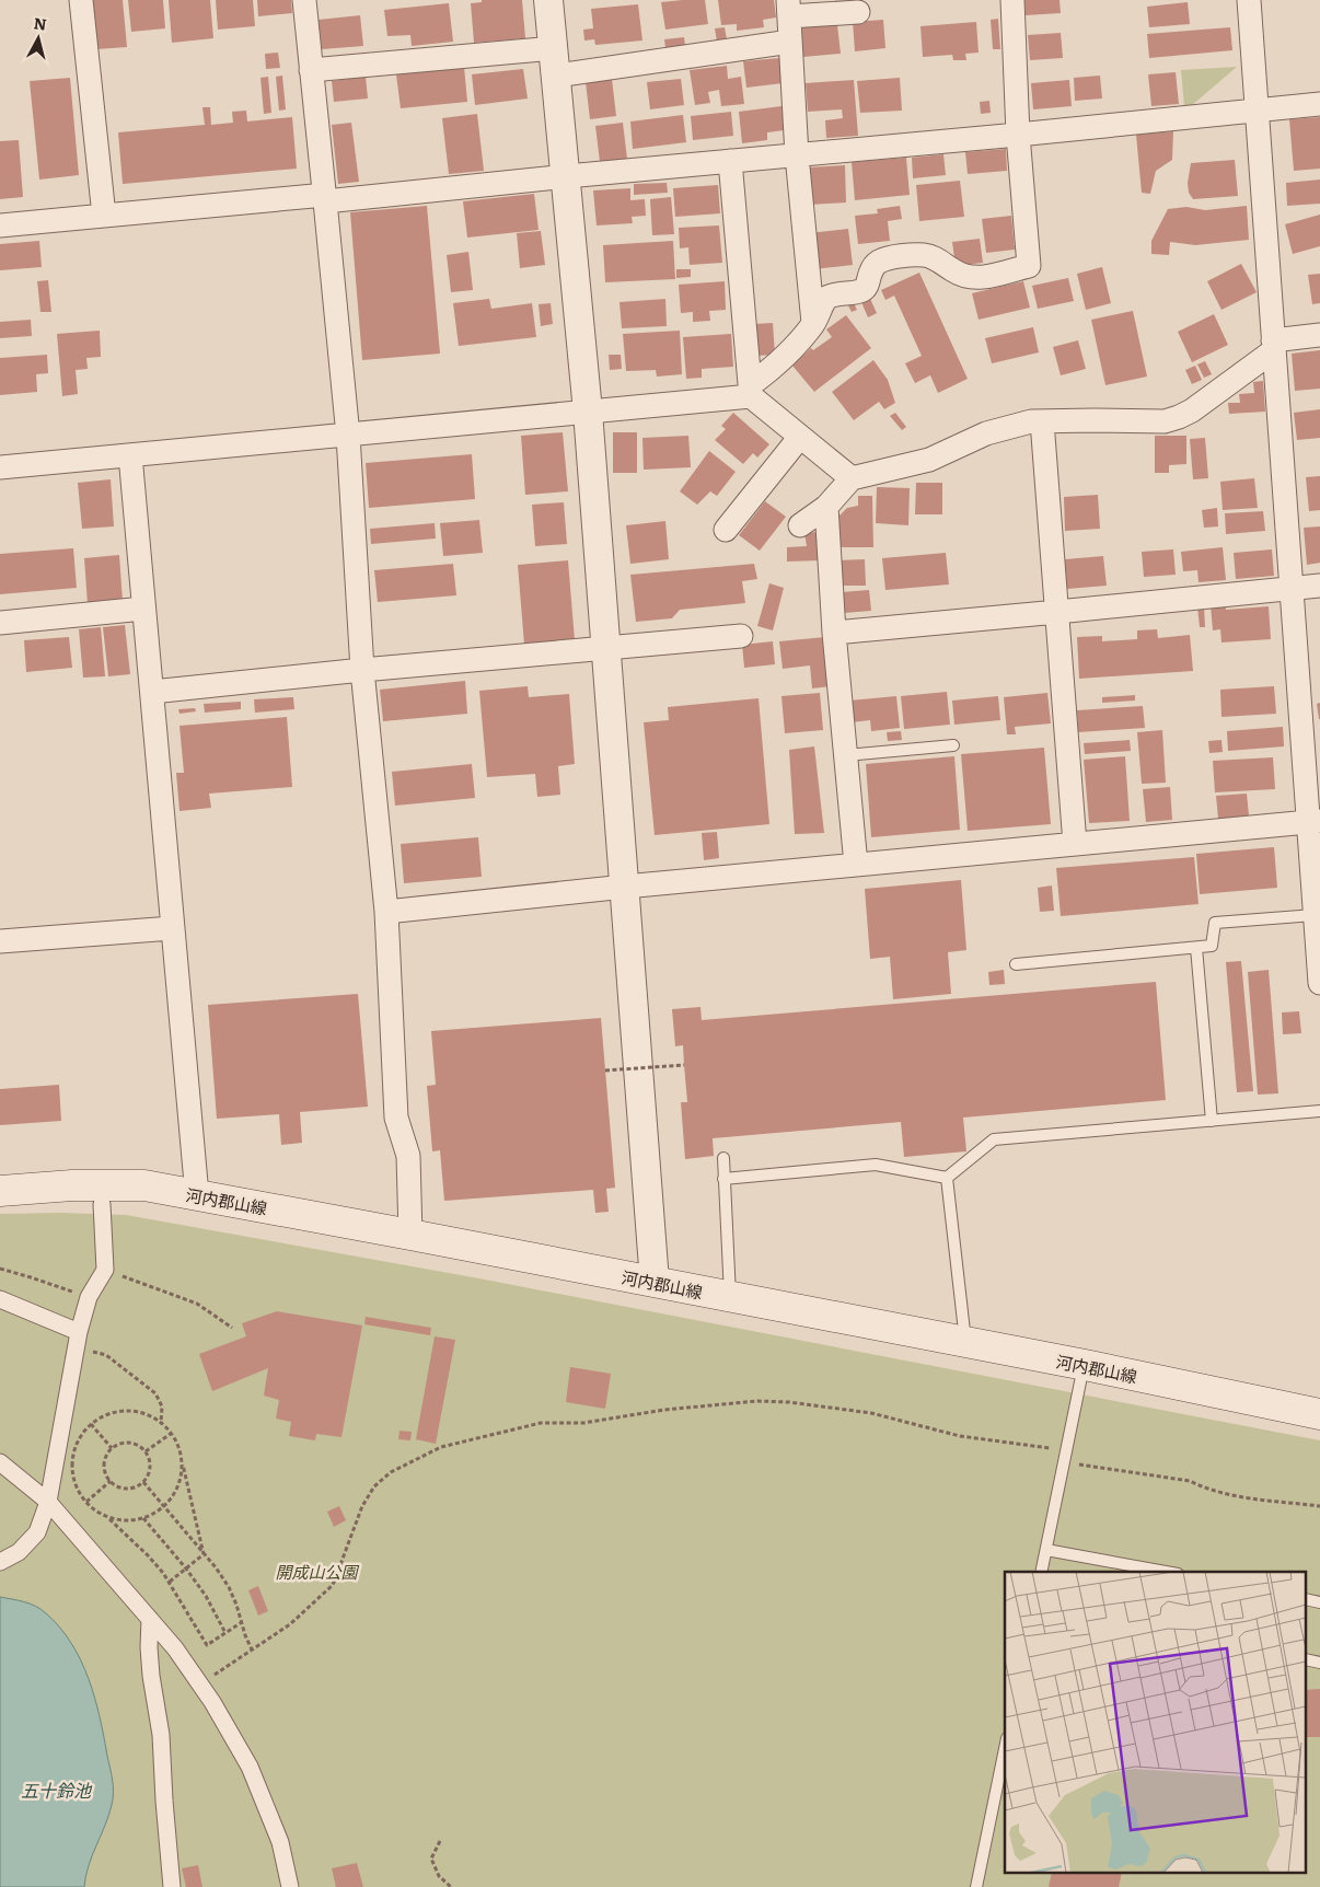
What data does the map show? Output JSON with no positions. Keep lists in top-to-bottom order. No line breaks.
{"streets":{"main road":["河内郡山線"]},"water":["五十鈴池"],"parks":["開成山公園"],"north":"top"}
